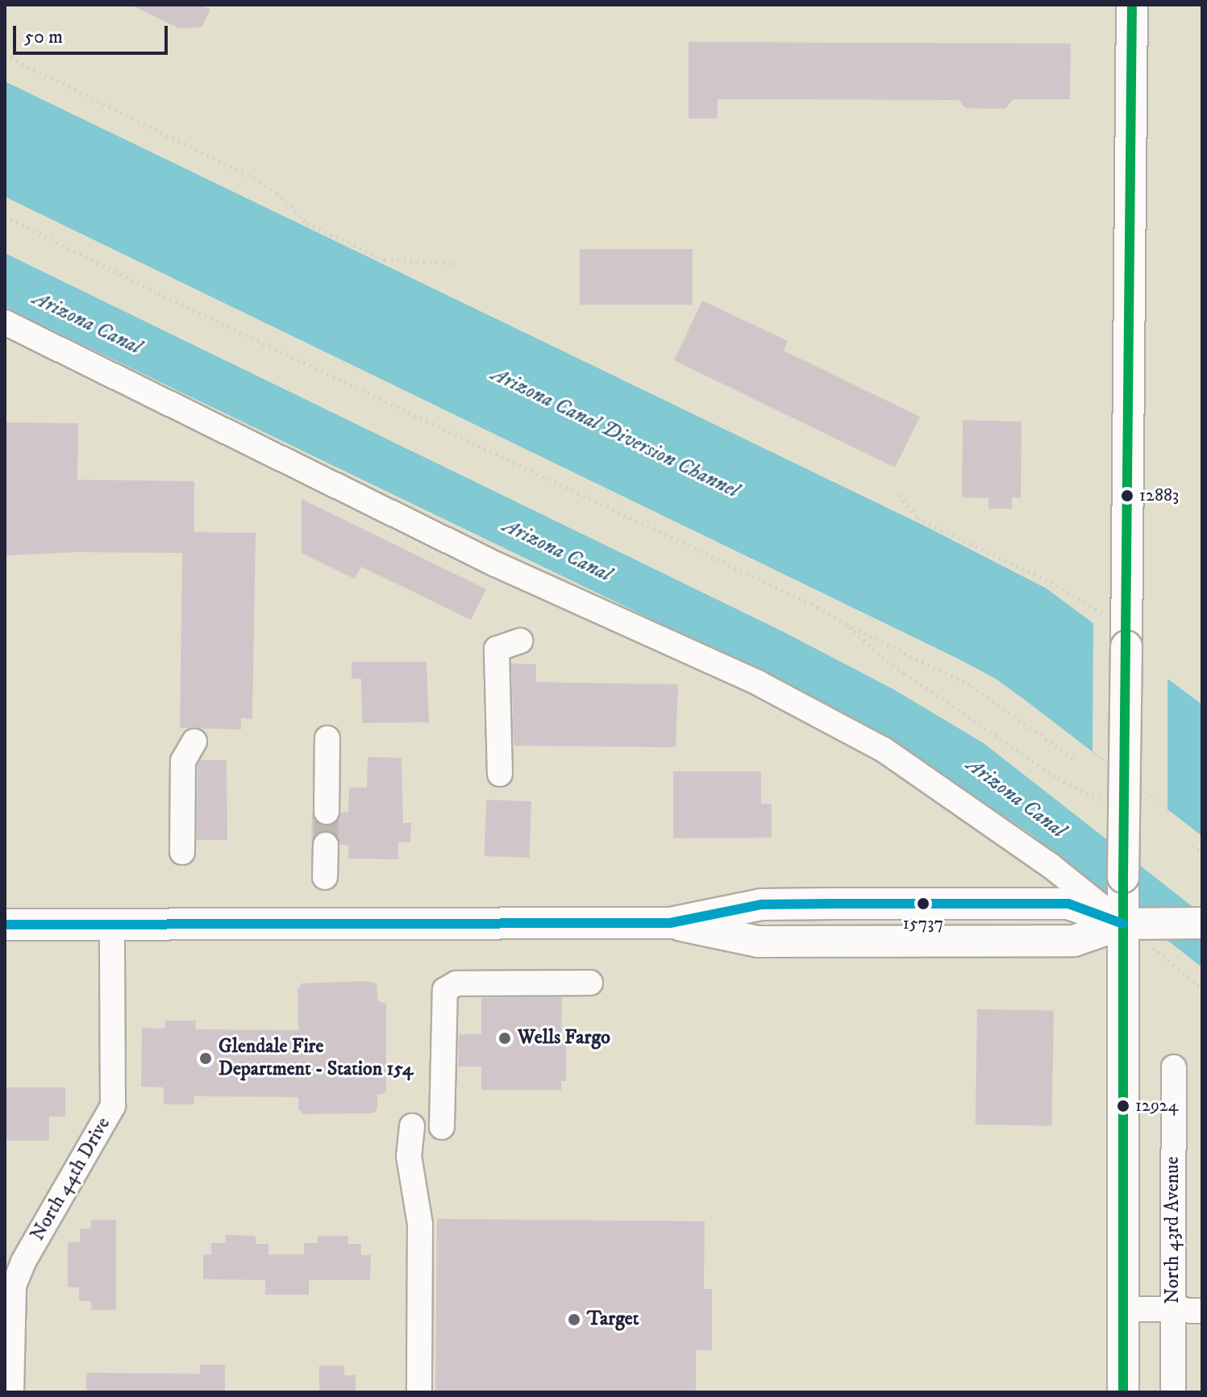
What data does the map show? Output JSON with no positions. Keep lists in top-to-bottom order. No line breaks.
{"streets":{"street":["North 44th Drive","North 43rd Avenue"]},"water":["Arizona Canal","Arizona Canal Diversion Channel"],"places":["12883","15737","Wells Fargo","Glendale Fire Department - Station 154","12924","Target"],"scale_bar":"50 m"}
